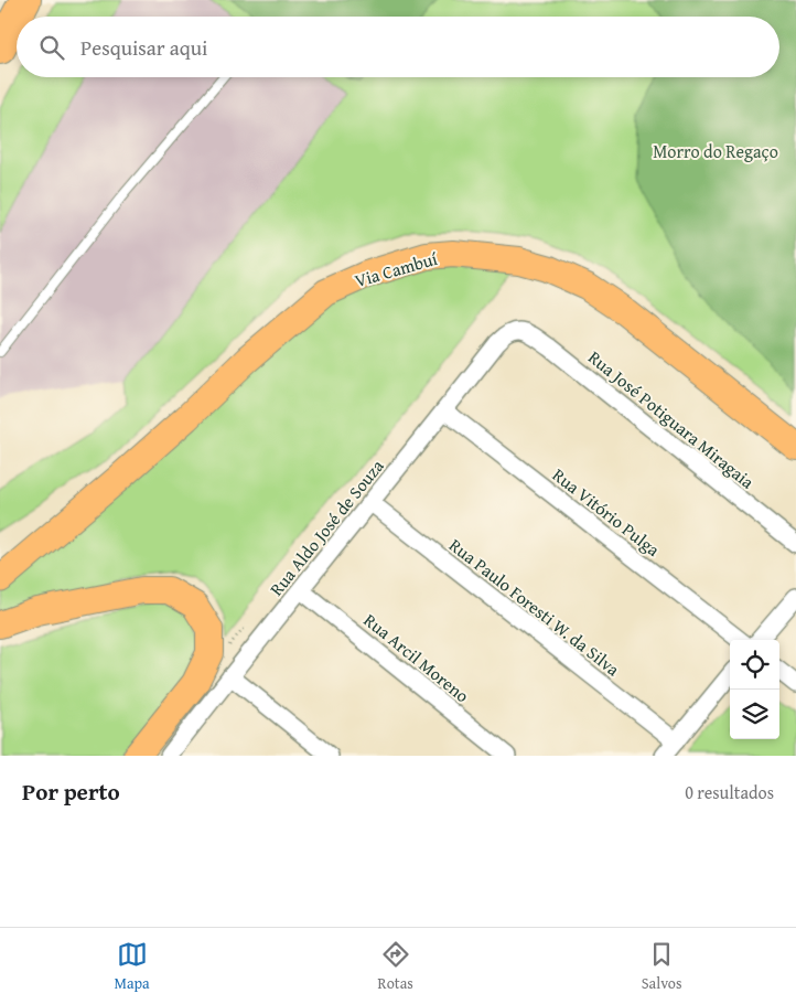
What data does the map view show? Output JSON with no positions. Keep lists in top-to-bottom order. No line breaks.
{"streets":{"main road":["Via Cambuí"],"street":["Rua José Potiguara Miragaia","Rua Vitório Pulga","Rua Aldo José de Souza","Rua Paulo Foresti W. da Silva","Rua Arcil Moreno"]},"crossings":[["Rua José Potiguara Miragaia","Rua Aldo José de Souza"],["Rua Vitório Pulga","Rua Aldo José de Souza"],["Rua Aldo José de Souza","Rua Paulo Foresti W. da Silva"],["Rua Aldo José de Souza","Rua Arcil Moreno"]],"parks":["Morro do Regaço"],"page":{"search":"Pesquisar aqui","heading":["Por perto","0 resultados"],"nav":["Mapa","Rotas","Salvos"]}}
